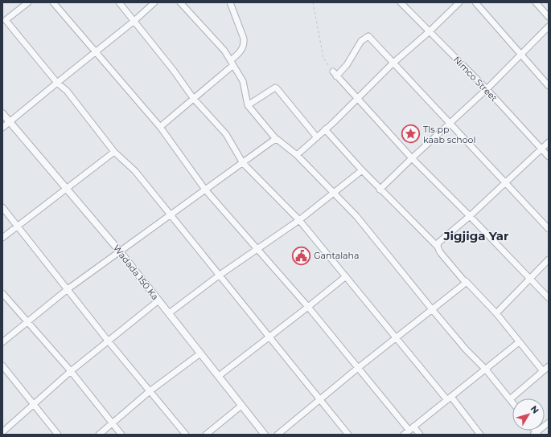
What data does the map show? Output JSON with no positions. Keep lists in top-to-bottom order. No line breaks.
{"streets":{"street":["Nimco Street","Wadada 150 Ka"]},"districts":["Jigjiga Yar"],"places":{"place":["Tls pp kaab school"],"public building":["Gantalaha"]},"north":"top right"}
